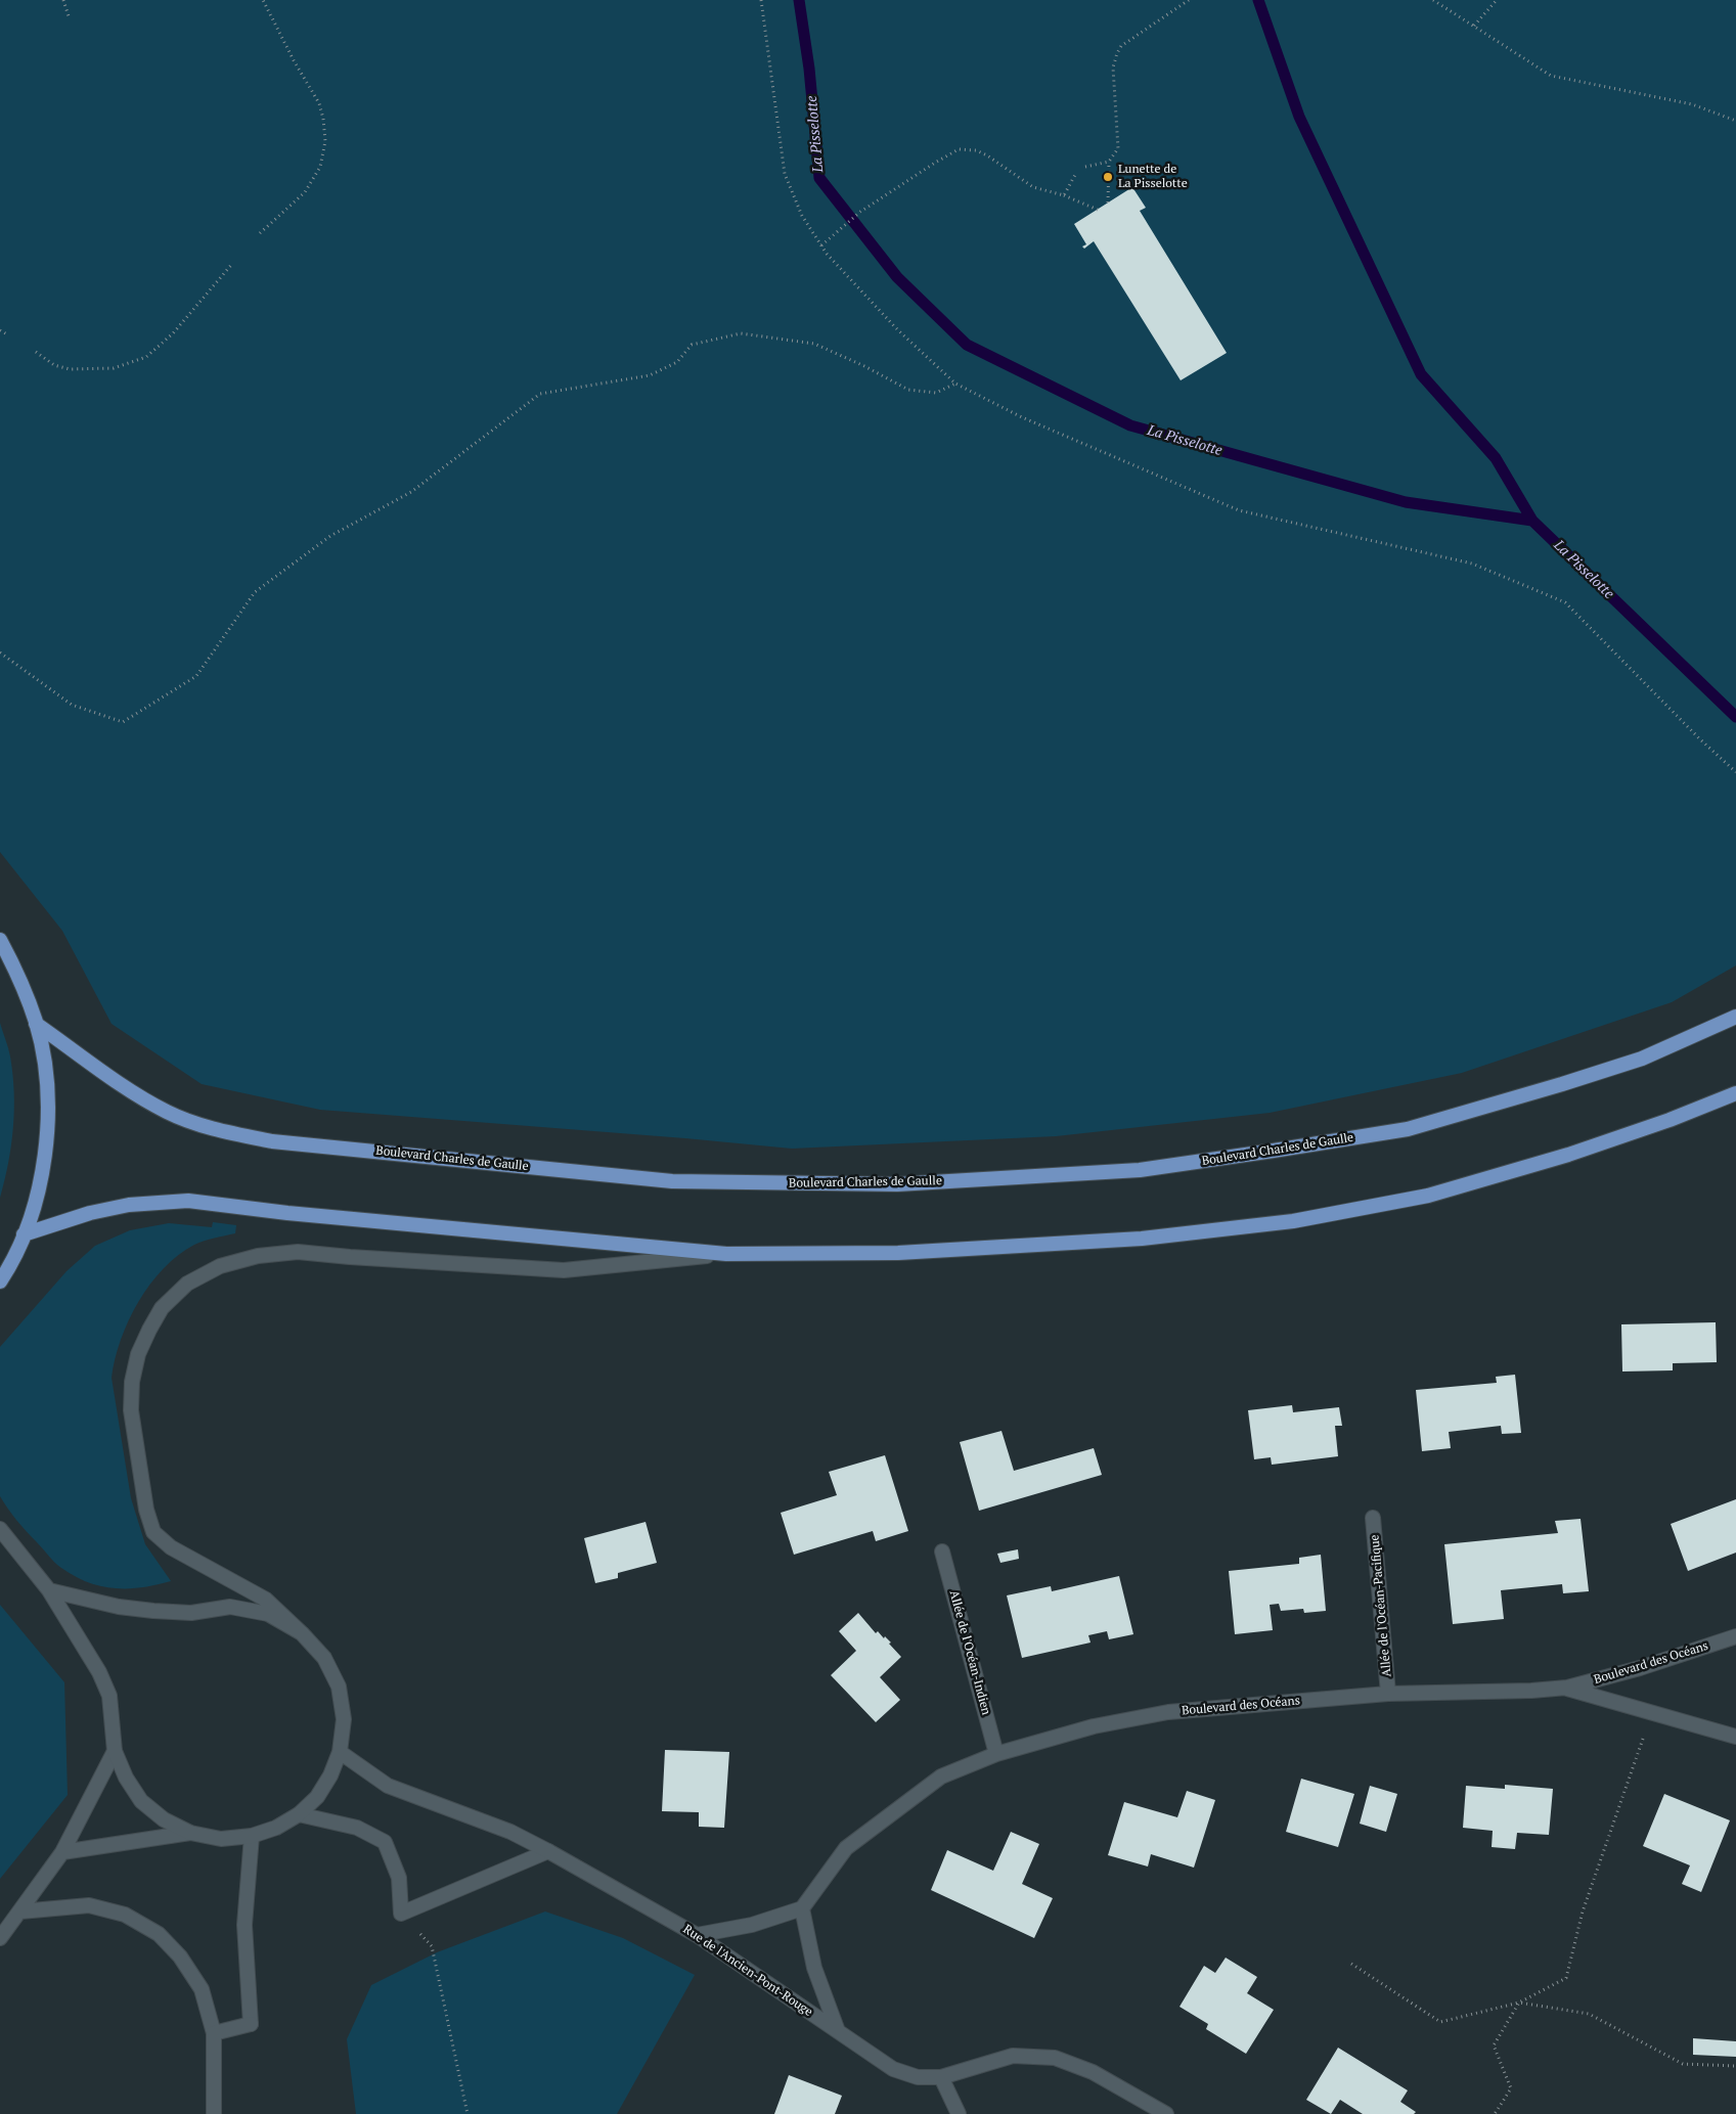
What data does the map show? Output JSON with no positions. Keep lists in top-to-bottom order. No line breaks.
{"streets":{"main road":["Boulevard Charles de Gaulle"],"street":["Allée de l'Océan-Pacifique","Allée de l'Océan-Indien","Boulevard des Océans","Rue de l'Ancien-Pont-Rouge"]},"crossings":[["Allée de l'Océan-Pacifique","Boulevard des Océans"],["Allée de l'Océan-Indien","Boulevard des Océans"]],"water":["La Pisselotte"],"places":["Lunette de La Pisselotte"]}
